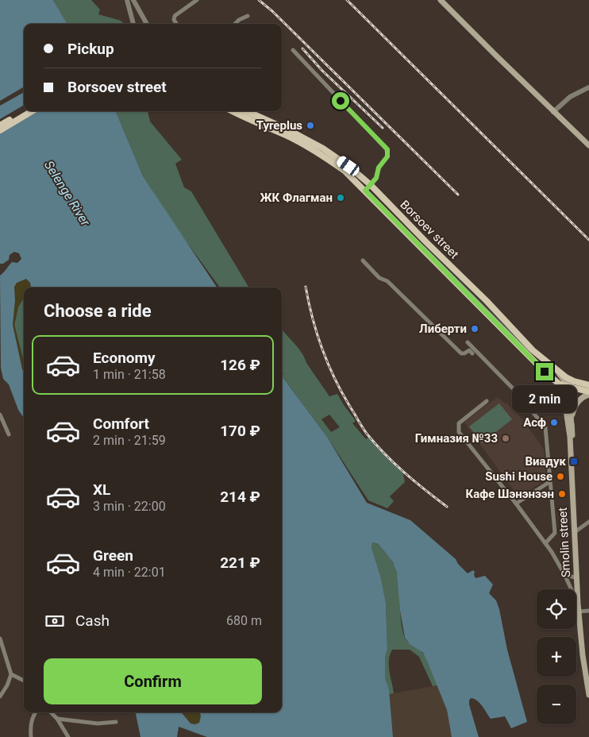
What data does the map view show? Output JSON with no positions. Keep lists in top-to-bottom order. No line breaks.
{"streets":{"main road":["Borsoev street","Smolin street"]},"crossings":[["Borsoev street","Smolin street"]],"water":["Selenge River"],"places":{"other":["Tyreplus","ЖК Флагман","Либерти","Асф","Гимназия №33","Sushi House","Кафе Шэнэнээн"],"transit":["Виадук"]},"page":{"banner":["Pickup","Borsoev street"],"heading":"Choose a ride","list":[{"name":"Economy","note":"1 min · 21:58","value":"126 ₽"},{"name":"Comfort","note":"2 min · 21:59","value":"170 ₽"},{"name":"XL","note":"3 min · 22:00","value":"214 ₽"},{"name":"Green","note":"4 min · 22:01","value":"221 ₽"}],"bubble":"2 min","map_buttons":["+","−"],"pay":["Cash","680 m"],"buttons":"Confirm"}}
